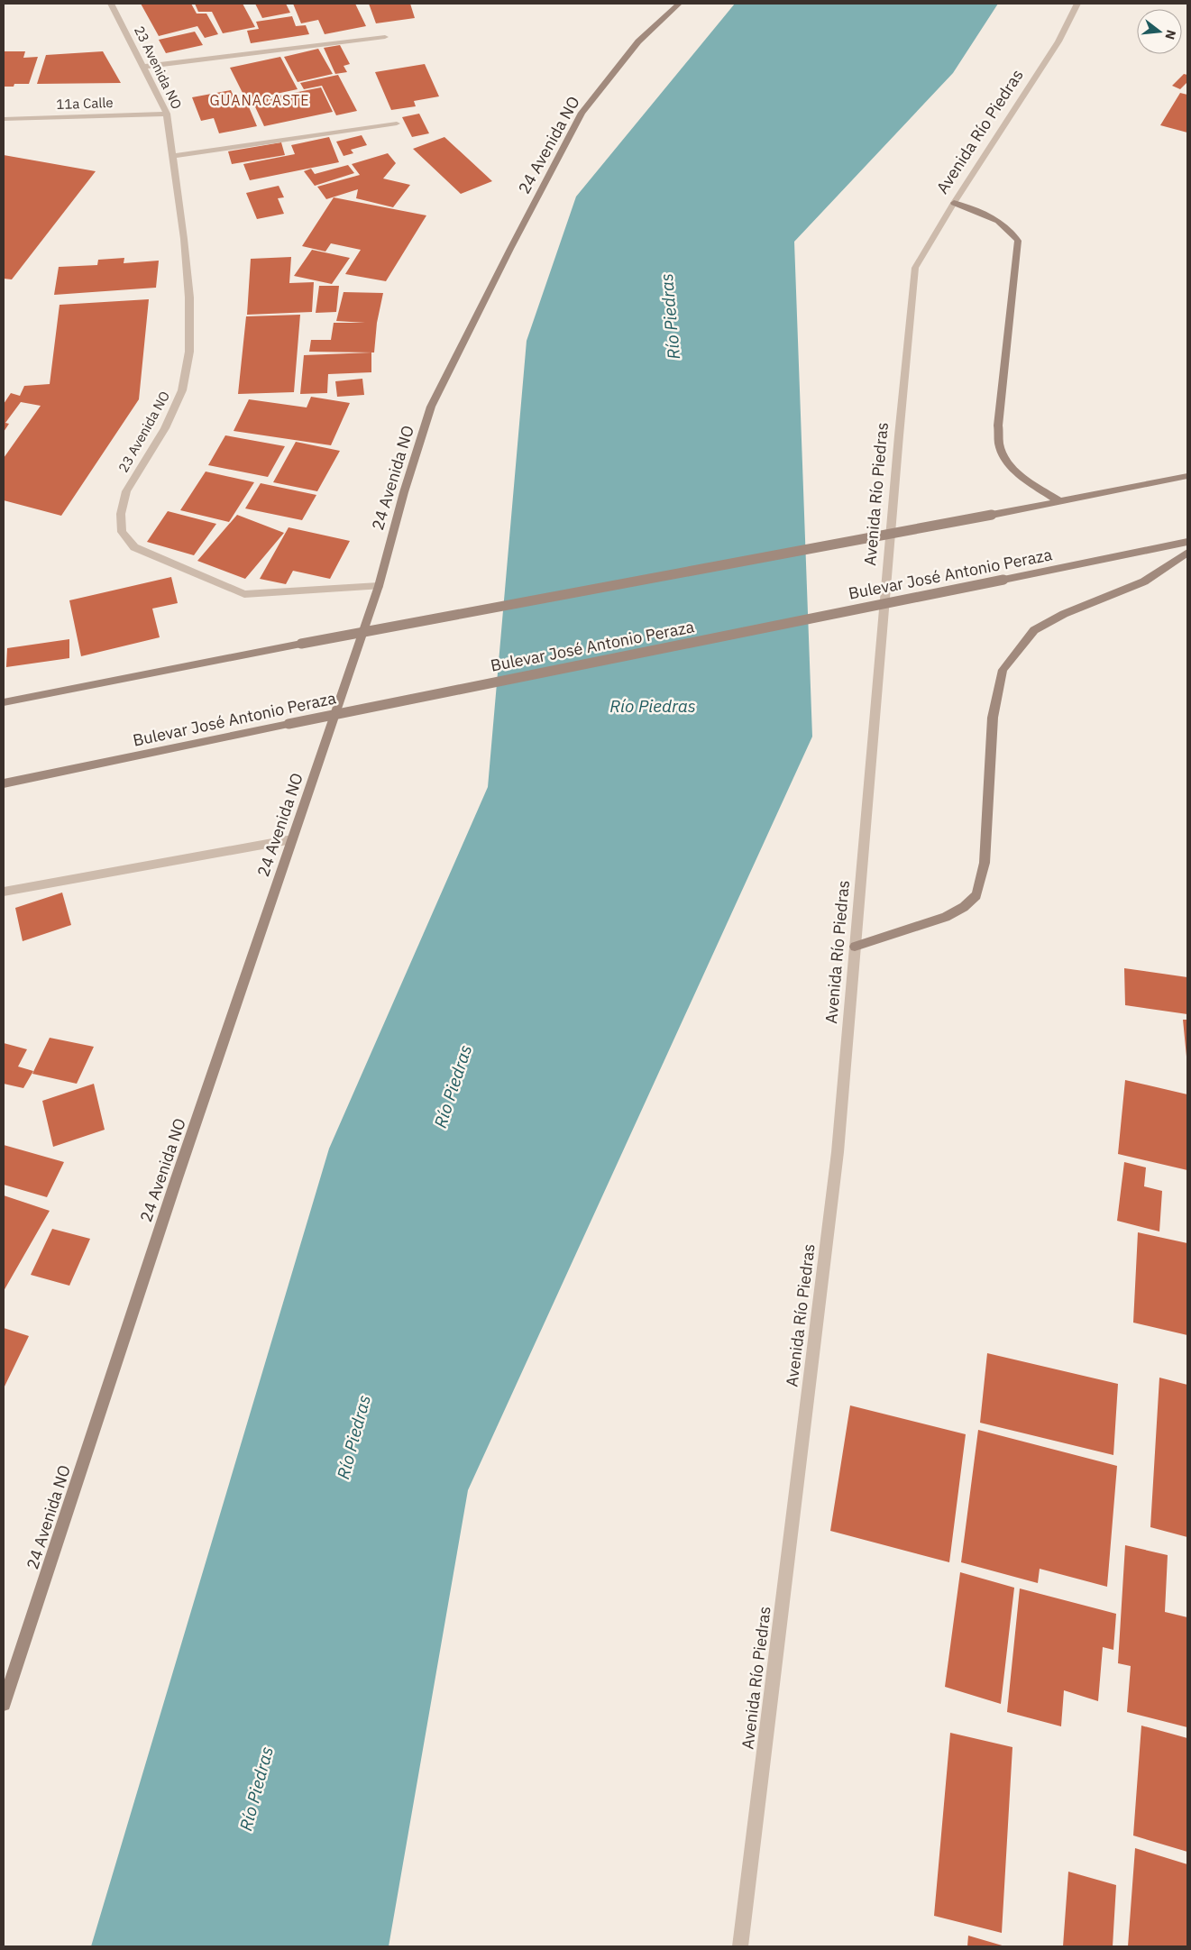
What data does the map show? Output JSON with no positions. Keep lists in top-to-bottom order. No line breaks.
{"streets":{"main road":["24 Avenida NO","Bulevar José Antonio Peraza"],"street":["23 Avenida NO","11a Calle","Avenida Río Piedras"]},"crossings":[["23 Avenida NO","11a Calle"],["23 Avenida NO","24 Avenida NO"]],"districts":["GUANACASTE"],"water":["Río Piedras"],"north":"right"}
